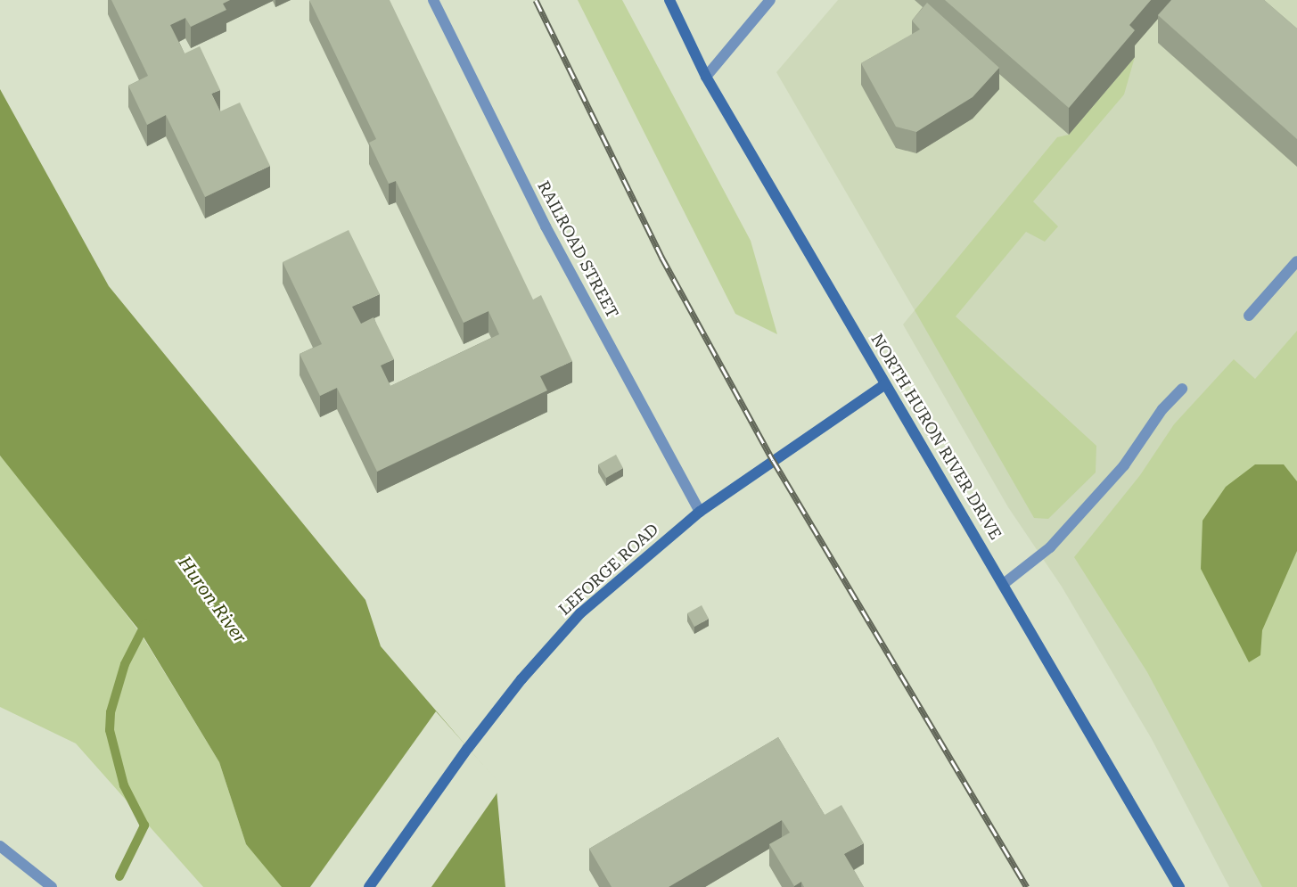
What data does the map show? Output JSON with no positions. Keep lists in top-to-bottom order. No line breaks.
{"streets":{"main road":["NORTH HURON RIVER DRIVE","LEFORGE ROAD"],"street":["RAILROAD STREET"]},"crossings":[["RAILROAD STREET","LEFORGE ROAD"],["NORTH HURON RIVER DRIVE","LEFORGE ROAD"]],"water":["Huron River"]}
